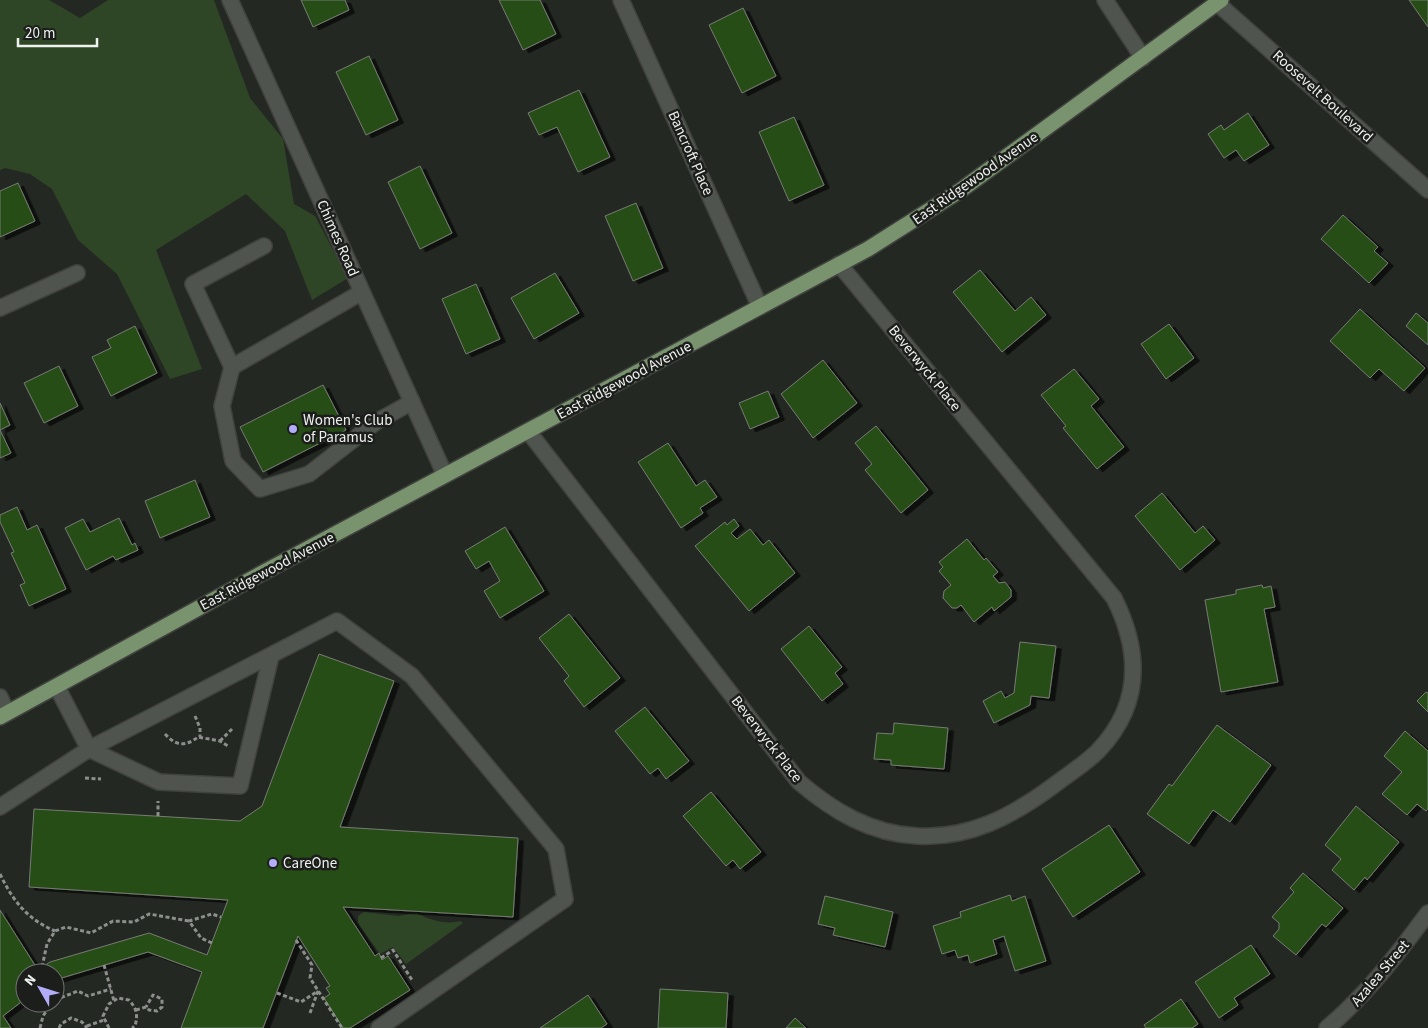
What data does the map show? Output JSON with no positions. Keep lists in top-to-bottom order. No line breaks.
{"streets":{"main road":["East Ridgewood Avenue"],"street":["Roosevelt Boulevard","Bancroft Place","Chimes Road","Beverwyck Place","Azalea Street"]},"crossings":[["Roosevelt Boulevard","East Ridgewood Avenue"],["Bancroft Place","East Ridgewood Avenue"],["East Ridgewood Avenue","Chimes Road"],["East Ridgewood Avenue","Beverwyck Place"]],"places":["Women's Club of Paramus","CareOne"],"scale_bar":"20 m","north":"top left"}
